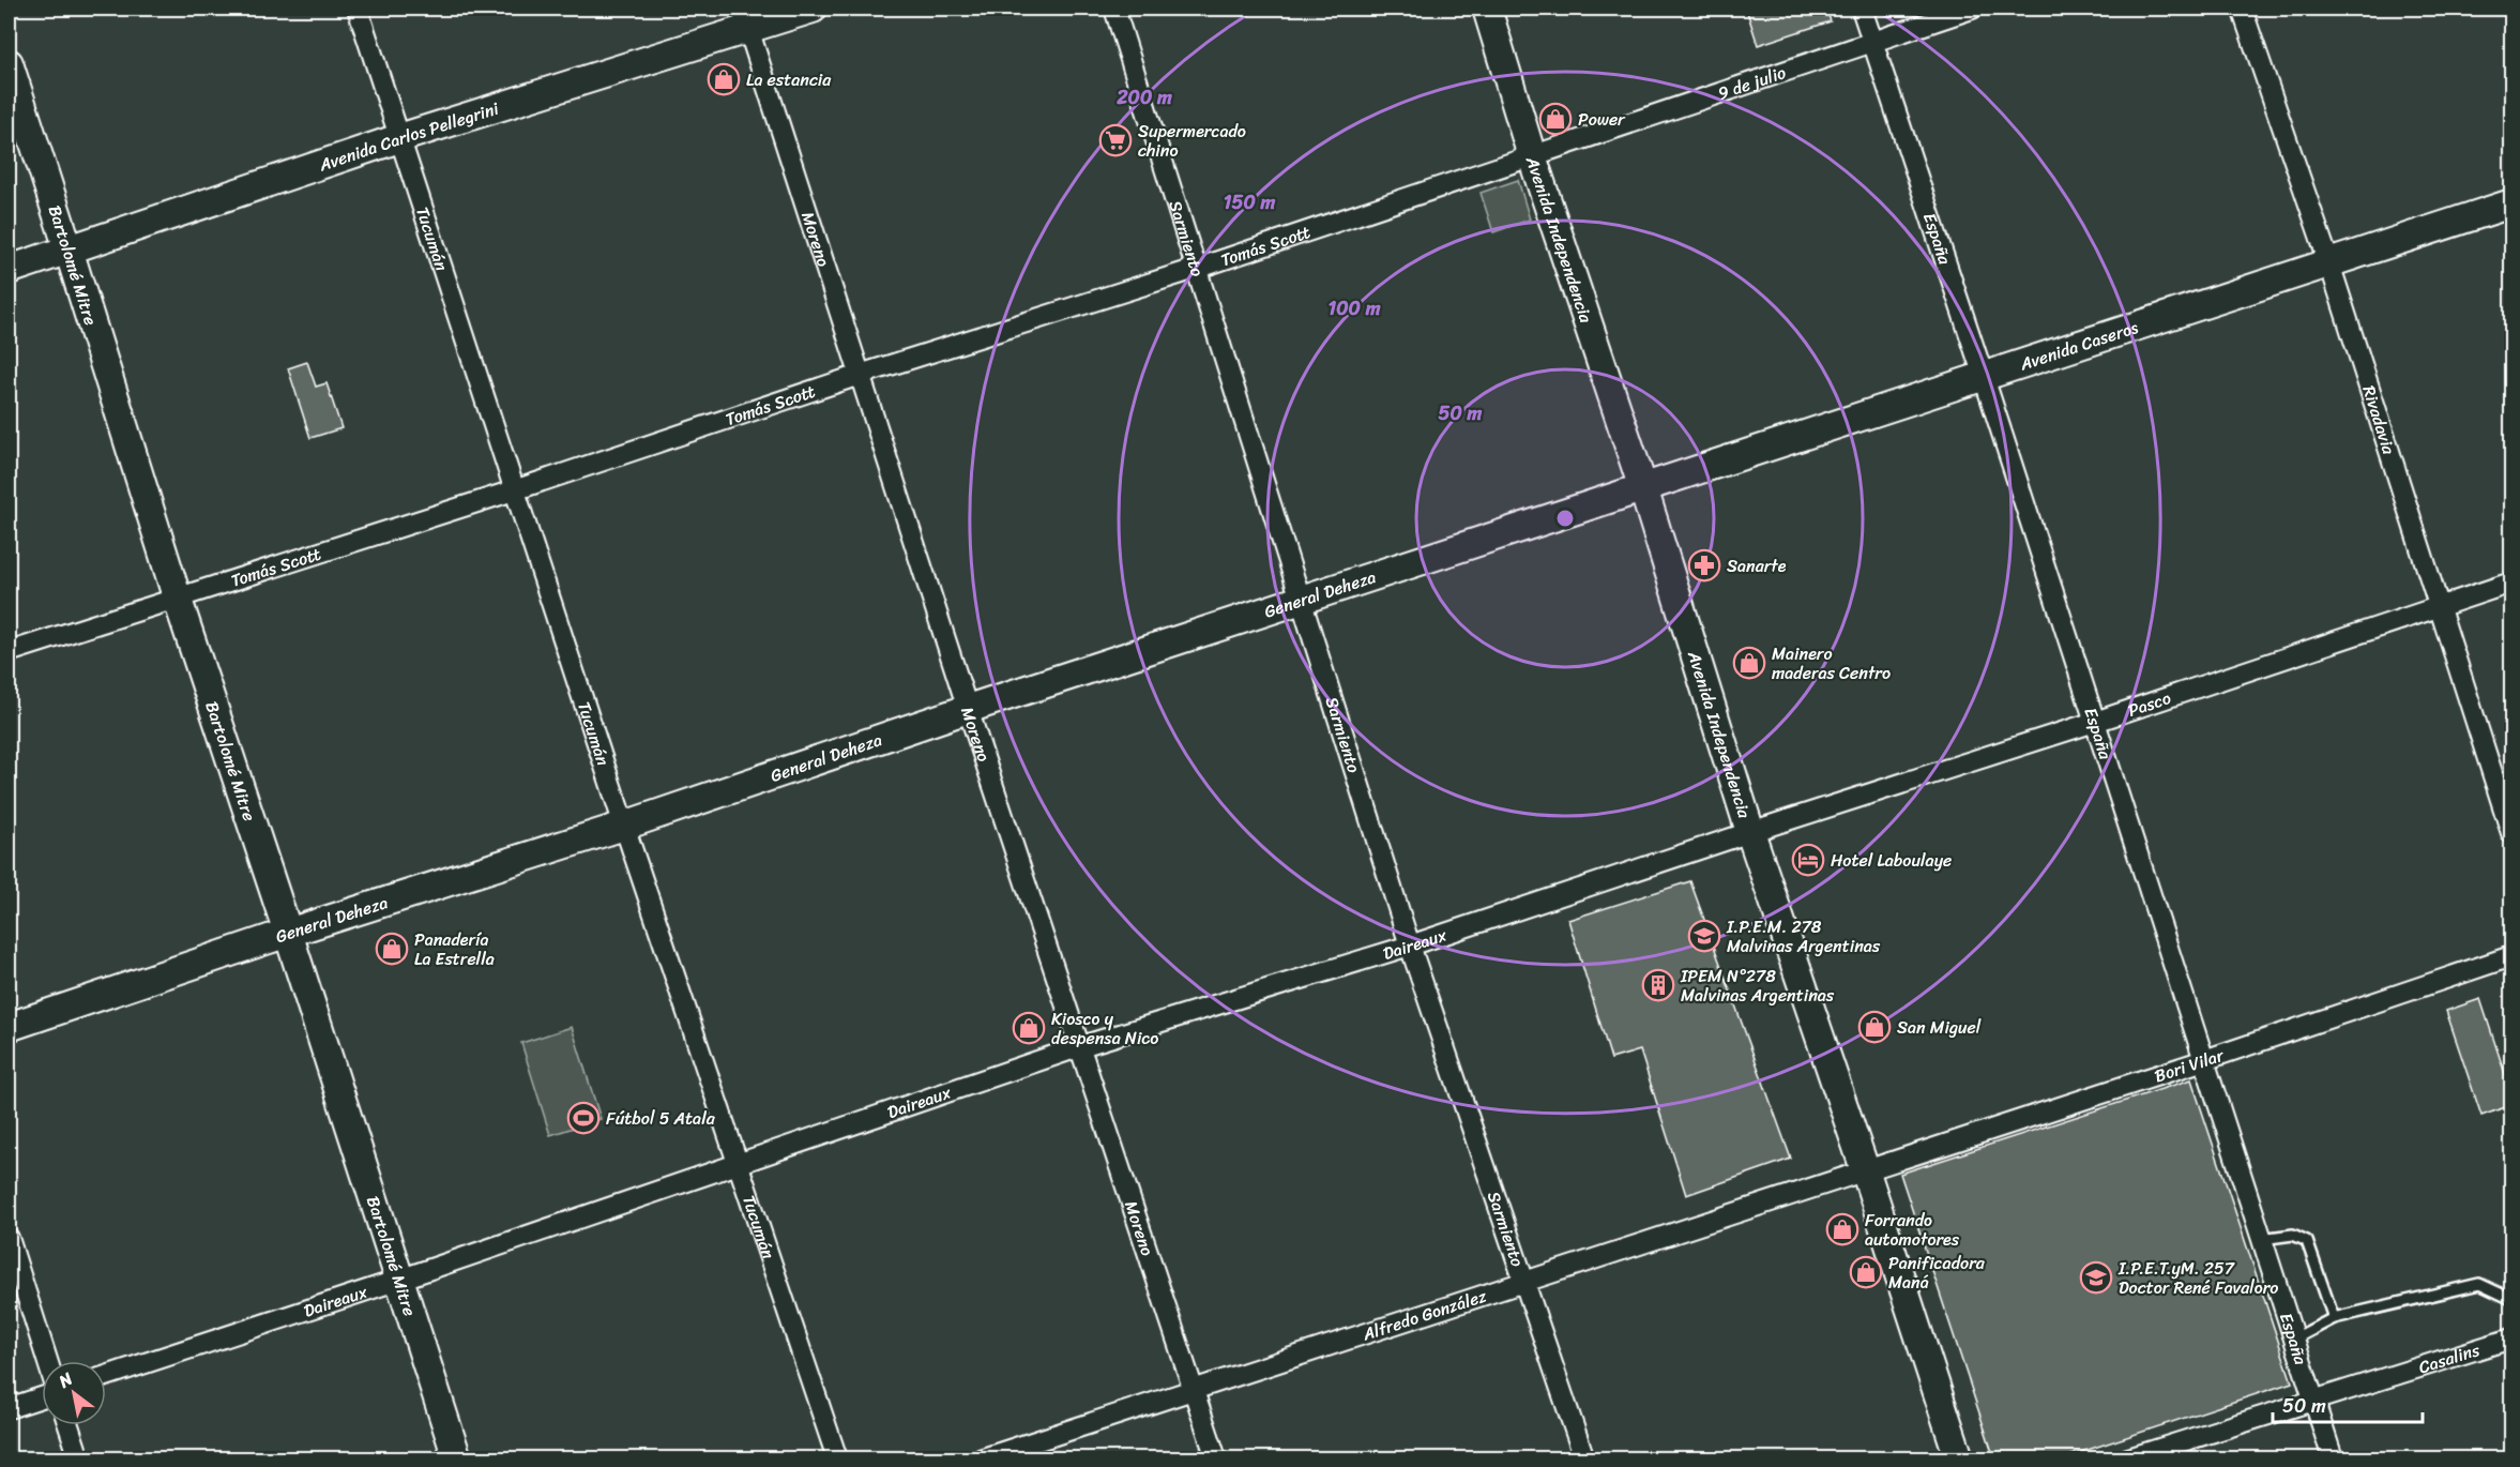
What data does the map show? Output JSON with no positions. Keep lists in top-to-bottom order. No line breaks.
{"streets":{"main road":["Avenida Carlos Pellegrini","Avenida Independencia","Bartolomé Mitre","Avenida Caseros","General Deheza"],"street":["9 de julio","España","Moreno","Tucumán","Sarmiento","Tomás Scott","Rivadavia","Pasco","Daireaux","Bori Vilar","Alfredo González","Casalins"]},"crossings":[["9 de julio","España"],["9 de julio","Avenida Independencia"],["9 de julio","Tomás Scott"],["Avenida Carlos Pellegrini","Moreno"],["Avenida Carlos Pellegrini","Tucumán"],["Avenida Carlos Pellegrini","Bartolomé Mitre"],["España","Avenida Caseros"],["España","Pasco"],["España","Bori Vilar"],["España","Casalins"],["Moreno","Tomás Scott"],["Moreno","General Deheza"],["Moreno","Daireaux"],["Moreno","Alfredo González"],["Tucumán","Tomás Scott"],["Tucumán","General Deheza"],["Tucumán","Daireaux"],["Sarmiento","Tomás Scott"],["Sarmiento","General Deheza"],["Sarmiento","Daireaux"],["Sarmiento","Alfredo González"],["Avenida Independencia","Tomás Scott"],["Avenida Independencia","Avenida Caseros"],["Avenida Independencia","General Deheza"],["Avenida Independencia","Pasco"],["Avenida Independencia","Daireaux"],["Avenida Independencia","Bori Vilar"],["Avenida Independencia","Alfredo González"],["Tomás Scott","Bartolomé Mitre"],["Bartolomé Mitre","General Deheza"],["Bartolomé Mitre","Daireaux"],["Avenida Caseros","Rivadavia"],["Avenida Caseros","General Deheza"],["Rivadavia","Pasco"],["Pasco","Daireaux"],["Bori Vilar","Alfredo González"]],"places":{"shop":["La estancia","Power","Mainero maderas Centro","Panadería La Estrella","San Miguel","Kiosco y despensa Nico","Forrando automotores","Panificadora Maná"],"supermarket":["Supermercado chino"],"pharmacy":["Sanarte"],"hotel":["Hotel Laboulaye"],"school or university":["I.P.E.M. 278 Malvinas Argentinas","I.P.E.T.yM. 257 Doctor René Favaloro"],"building":["IPEM N°278 Malvinas Argentinas"],"sports":["Fútbol 5 Atala"]},"scale_bar":"50 m","north":"top left","rings":["200 m","150 m","100 m","50 m"]}
